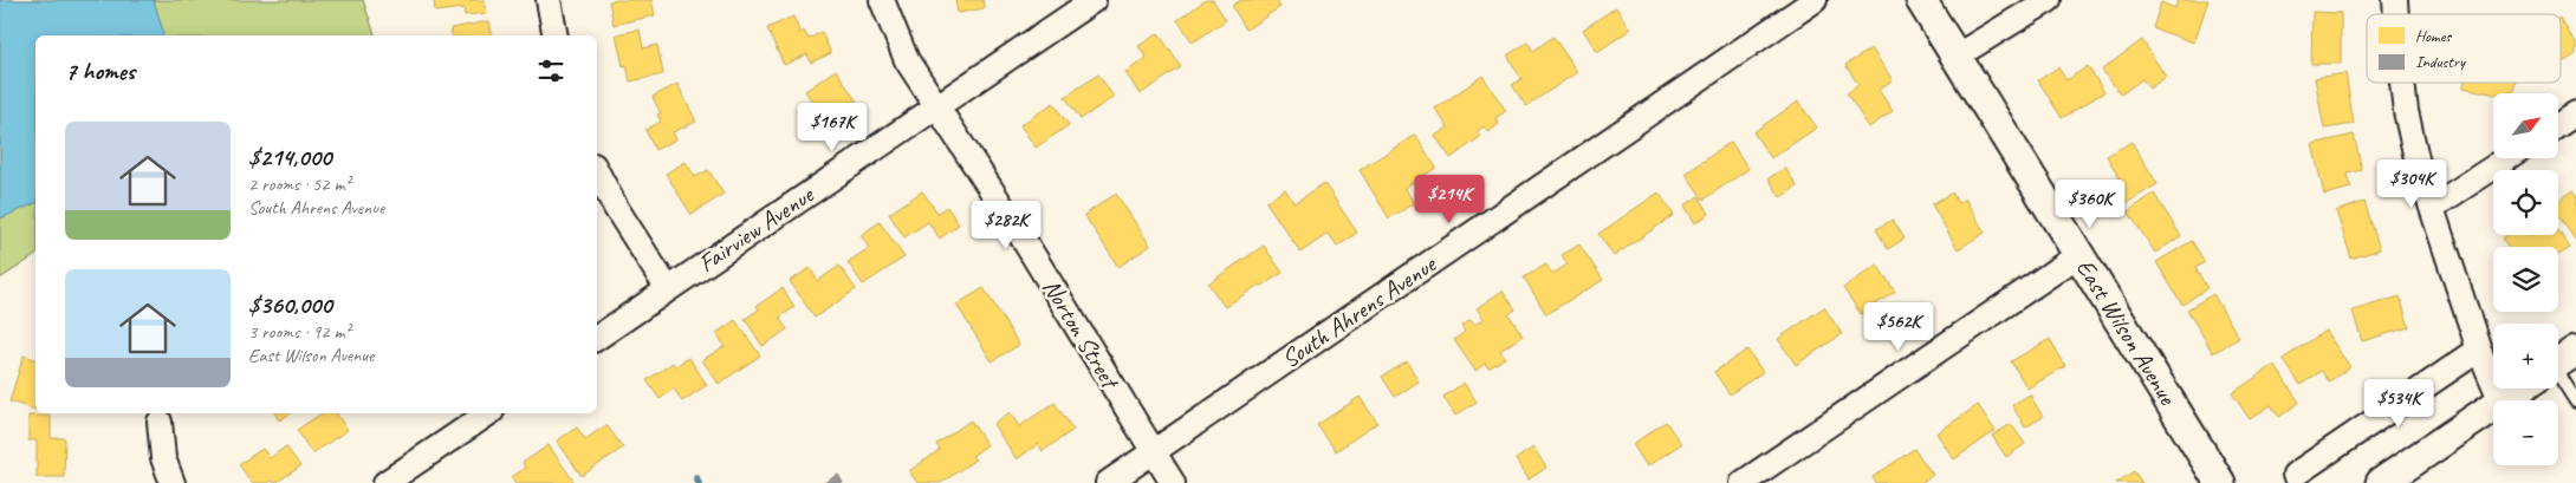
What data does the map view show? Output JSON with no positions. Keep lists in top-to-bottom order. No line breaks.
{"streets":{"street":["Fairview Avenue","South Ahrens Avenue","East Wilson Avenue","Norton Street"]},"crossings":[["Fairview Avenue","Norton Street"],["South Ahrens Avenue","Norton Street"]],"legend":["Homes","Industry"],"north":"top right","page":{"heading":"7 homes","map_buttons":["+","−"],"price":["$167K","$304K","$214K","$360K","$282K","$562K","$534K"],"list":[{"name":"$214,000","note":"2 rooms · 52 m² · South Ahrens Avenue"},{"name":"$360,000","note":"3 rooms · 92 m² · East Wilson Avenue"}]}}
